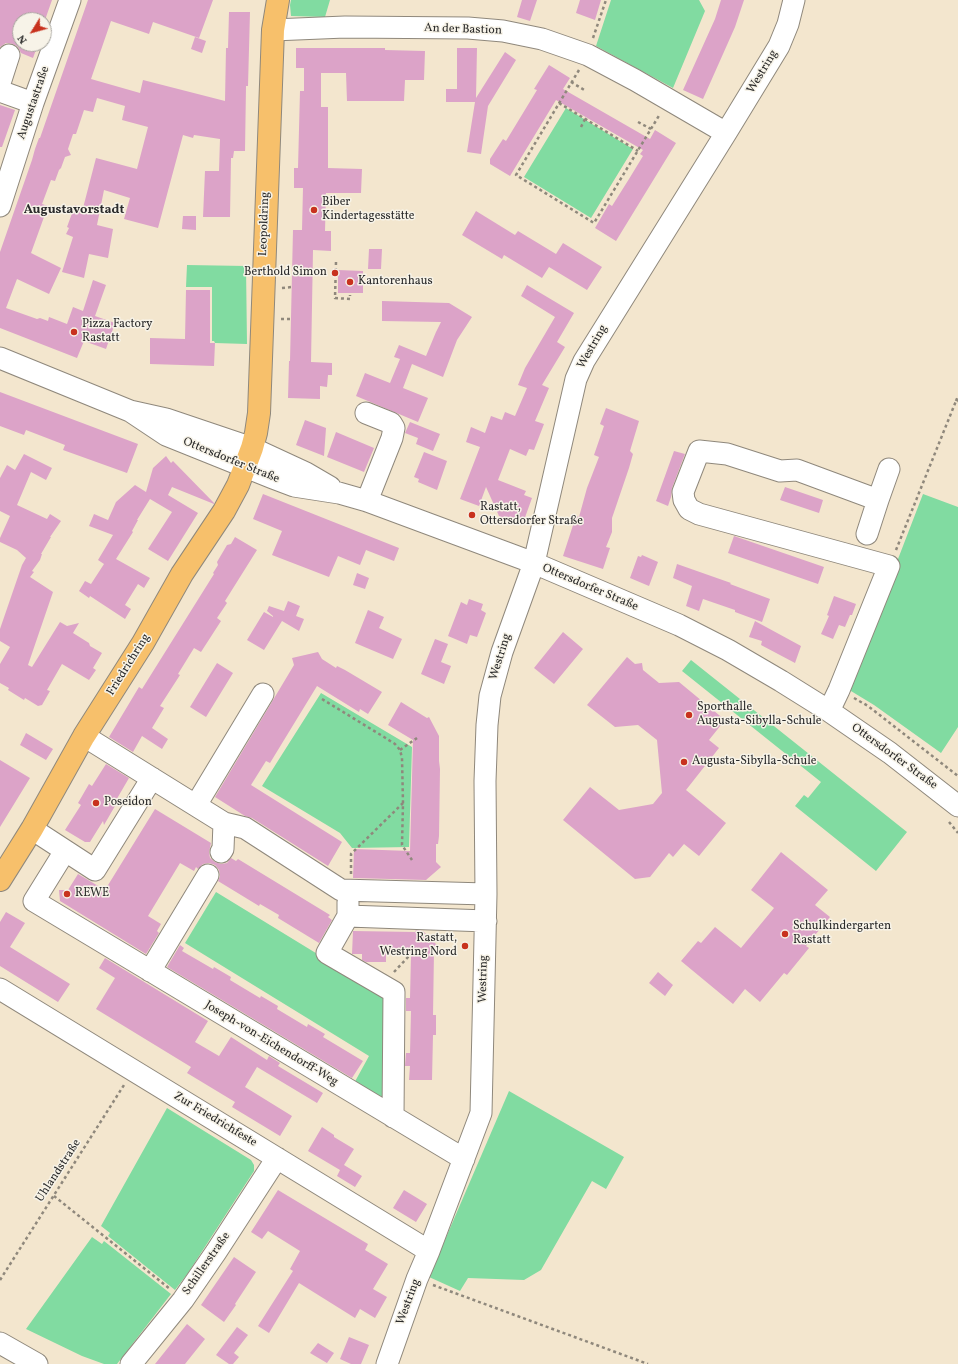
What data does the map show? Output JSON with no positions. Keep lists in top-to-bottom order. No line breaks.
{"streets":{"main road":["Leopoldring","Friedrichring"],"street":["An der Bastion","Westring","Augustastraße","Ottersdorfer Straße","Joseph-von-Eichendorff-Weg","Zur Friedrichfeste","Schillerstraße"],"path":["Uhlandstraße"]},"crossings":[["An der Bastion","Westring"],["An der Bastion","Leopoldring"],["Westring","Ottersdorfer Straße"],["Westring","Joseph-von-Eichendorff-Weg"],["Westring","Zur Friedrichfeste"],["Leopoldring","Ottersdorfer Straße"],["Leopoldring","Friedrichring"],["Ottersdorfer Straße","Friedrichring"],["Zur Friedrichfeste","Uhlandstraße"],["Zur Friedrichfeste","Schillerstraße"]],"districts":["Augustavorstadt"],"places":["Biber Kindertagesstätte","Berthold Simon","Kantorenhaus","Pizza Factory Rastatt","Rastatt, Ottersdorfer Straße","Sporthalle Augusta-Sibylla-Schule","Augusta-Sibylla-Schule","Poseidon","REWE","Schulkindergarten Rastatt","Rastatt, Westring Nord"],"north":"bottom left"}
